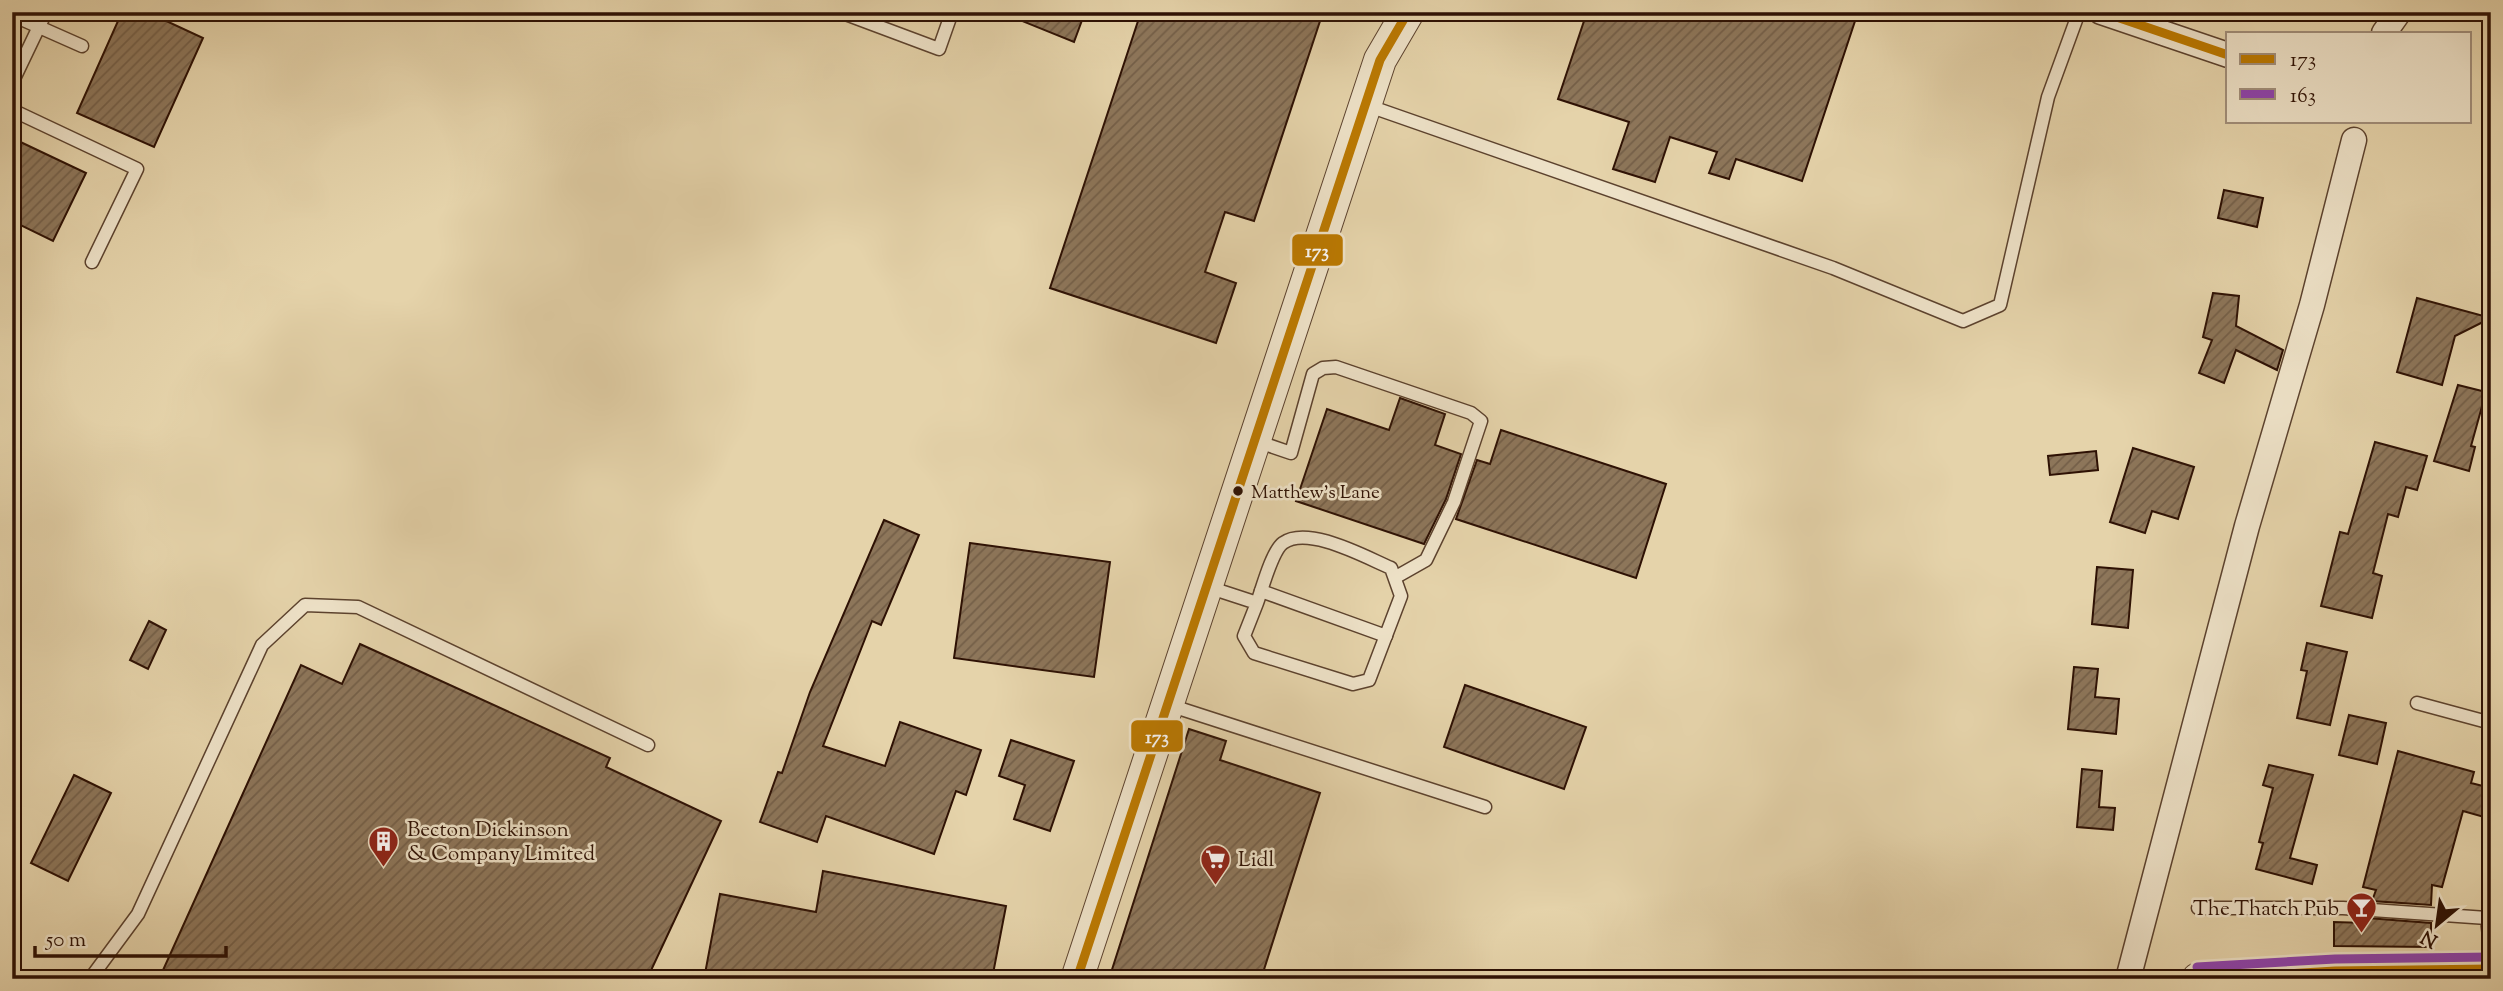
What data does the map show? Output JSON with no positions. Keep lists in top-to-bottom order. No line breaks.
{"places":{"other":["Matthew's Lane"],"building":["Becton Dickinson & Company Limited"],"supermarket":["Lidl"],"bar":["The Thatch Pub"]},"lines":["transit line 173","transit line 163"],"legend":["173","163"],"scale_bar":"50 m","north":"bottom left"}
